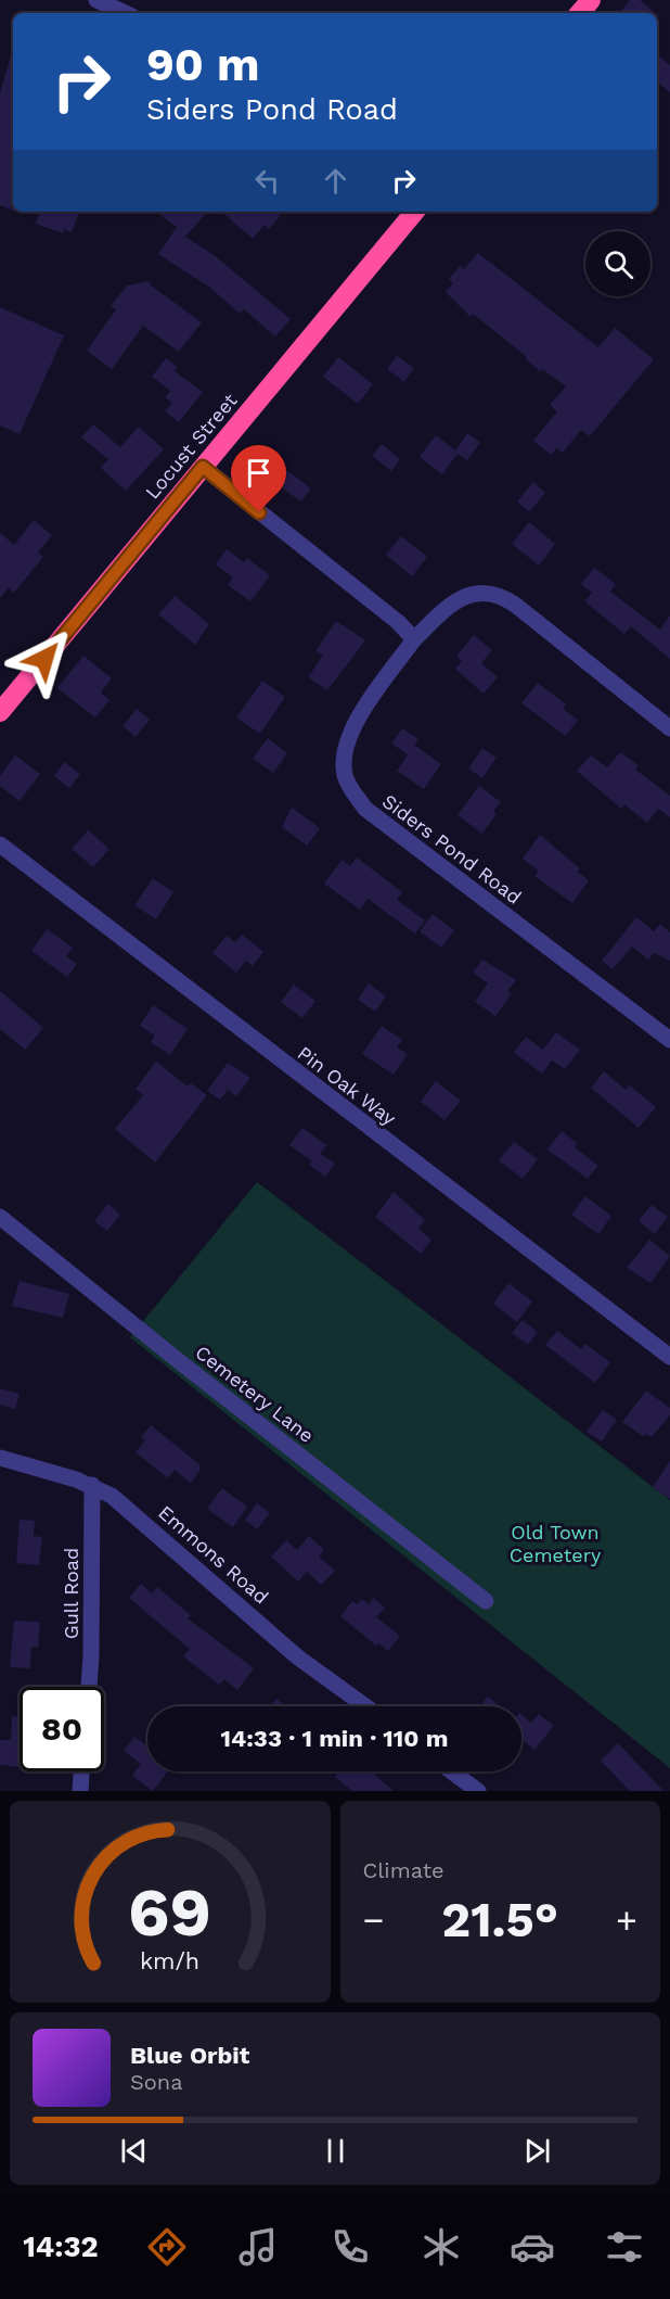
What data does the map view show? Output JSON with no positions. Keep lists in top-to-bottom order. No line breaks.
{"streets":{"highway":["Locust Street"],"street":["Siders Pond Road","Pin Oak Way","Cemetery Lane","Emmons Road","Gull Road"]},"crossings":[["Emmons Road","Gull Road"]],"parks":["Old Town Cemetery"],"page":{"turn":["90 m","Siders Pond Road"],"limit":"80","trip":"14:33 · 1 min · 110 m","tile":"Climate","heat":["−","21.5°","+"],"song":["Blue Orbit","Sona"],"tabs":"14:32","gauge":["69","km/h"]}}
